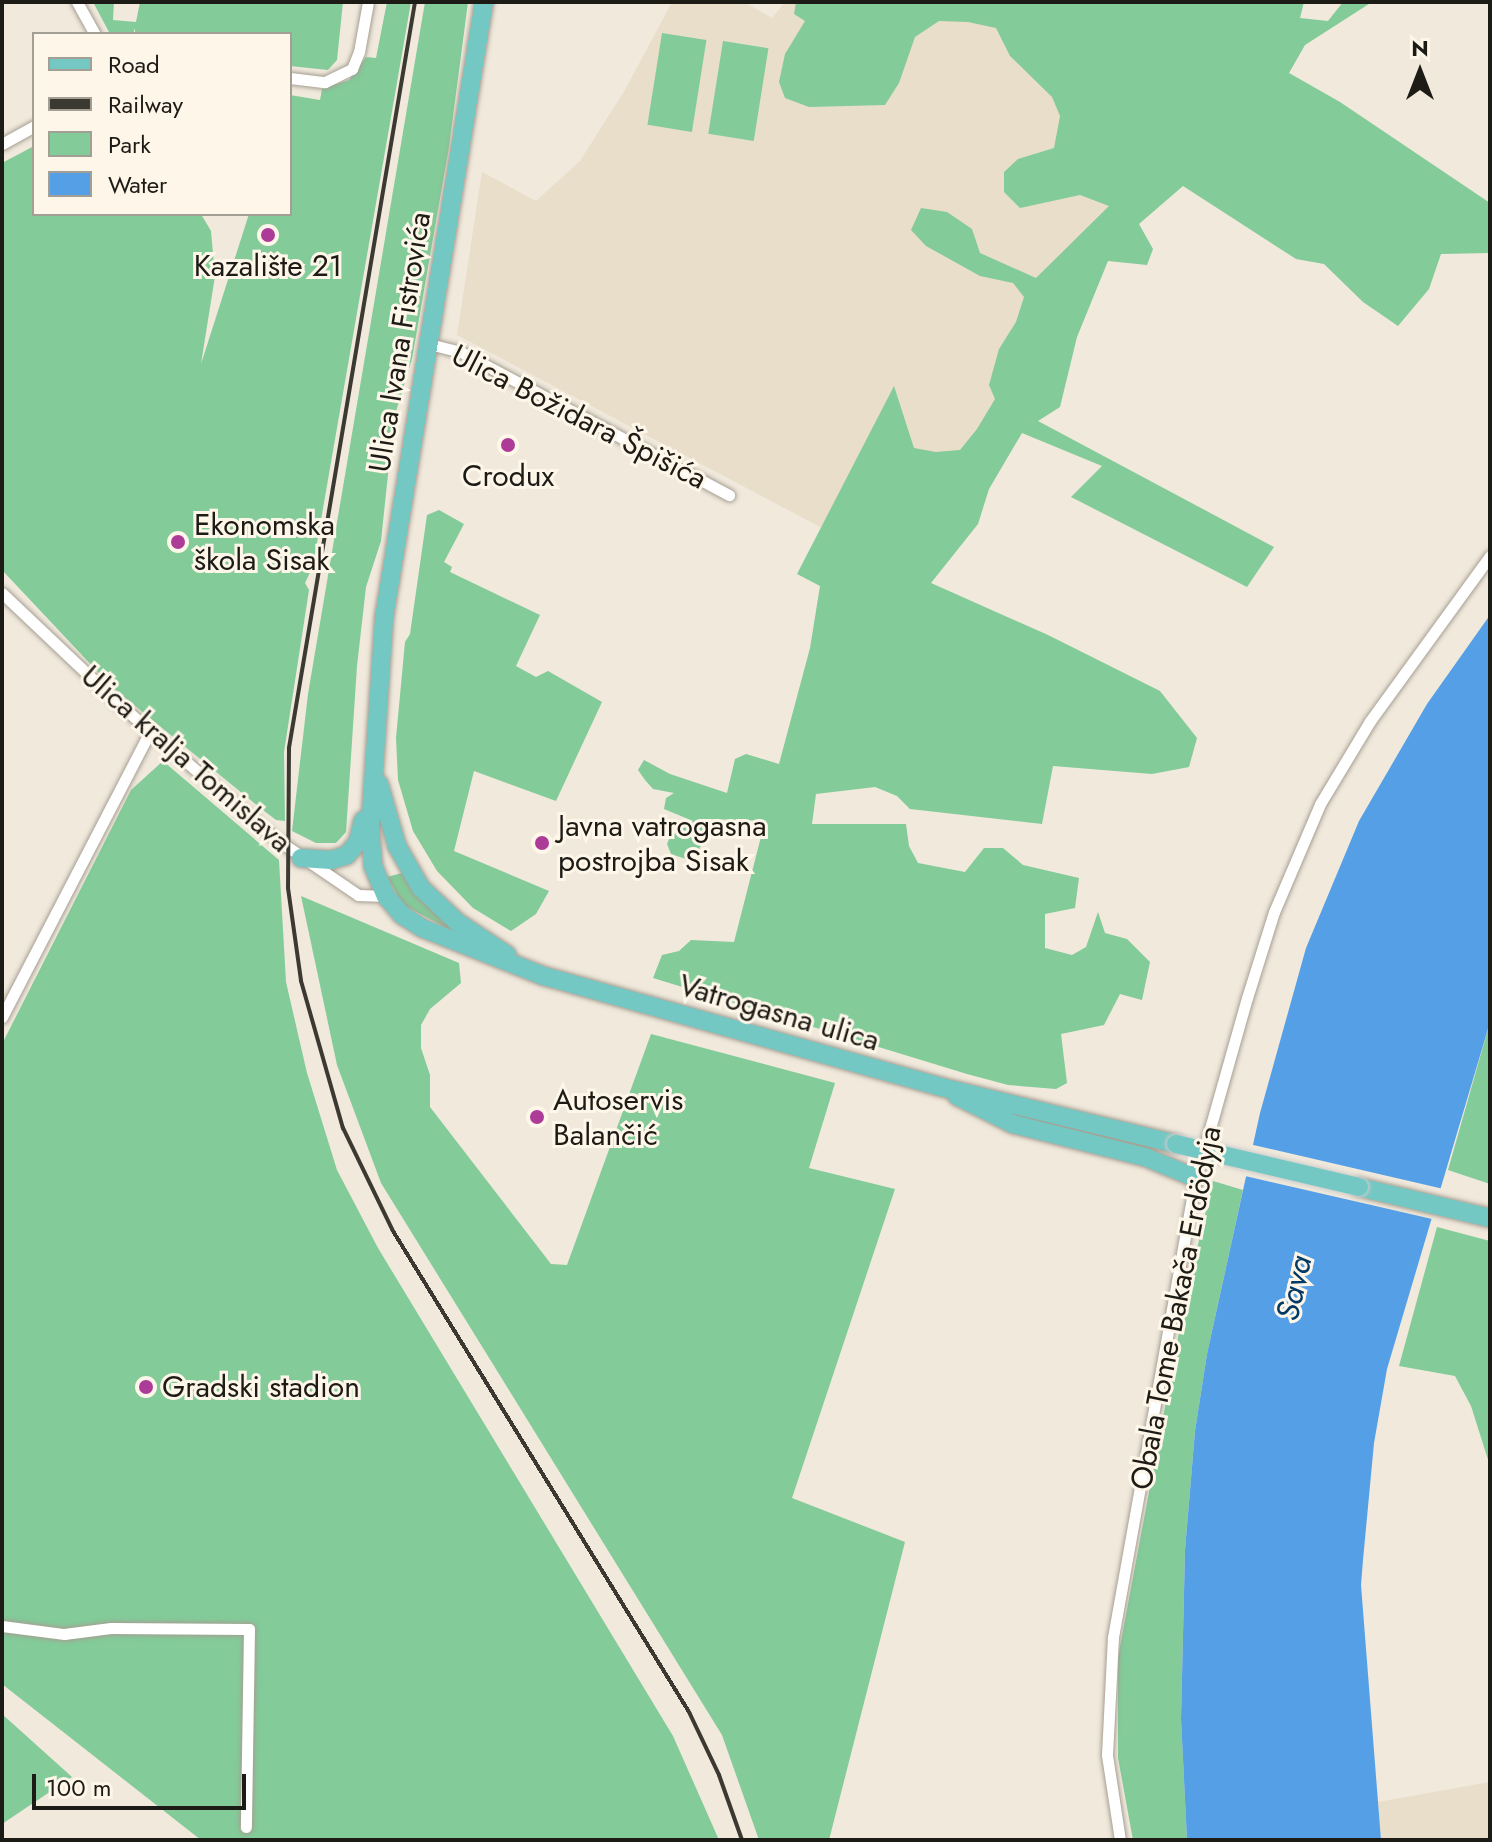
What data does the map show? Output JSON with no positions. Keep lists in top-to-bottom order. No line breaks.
{"streets":{"main road":["Ulica Ivana Fistrovića","Vatrogasna ulica"],"street":["Ulica Božidara Špišića","Ulica kralja Tomislava","Obala Tome Bakača Erdödyja"]},"crossings":[["Ulica Ivana Fistrovića","Ulica Božidara Špišića"],["Ulica kralja Tomislava","Vatrogasna ulica"]],"water":["Sava"],"places":["Kazalište 21","Crodux","Ekonomska škola Sisak","Javna vatrogasna postrojba Sisak","Autoservis Balančić","Gradski stadion"],"legend":["Road","Railway","Park","Water"],"scale_bar":"100 m","north":"top"}
